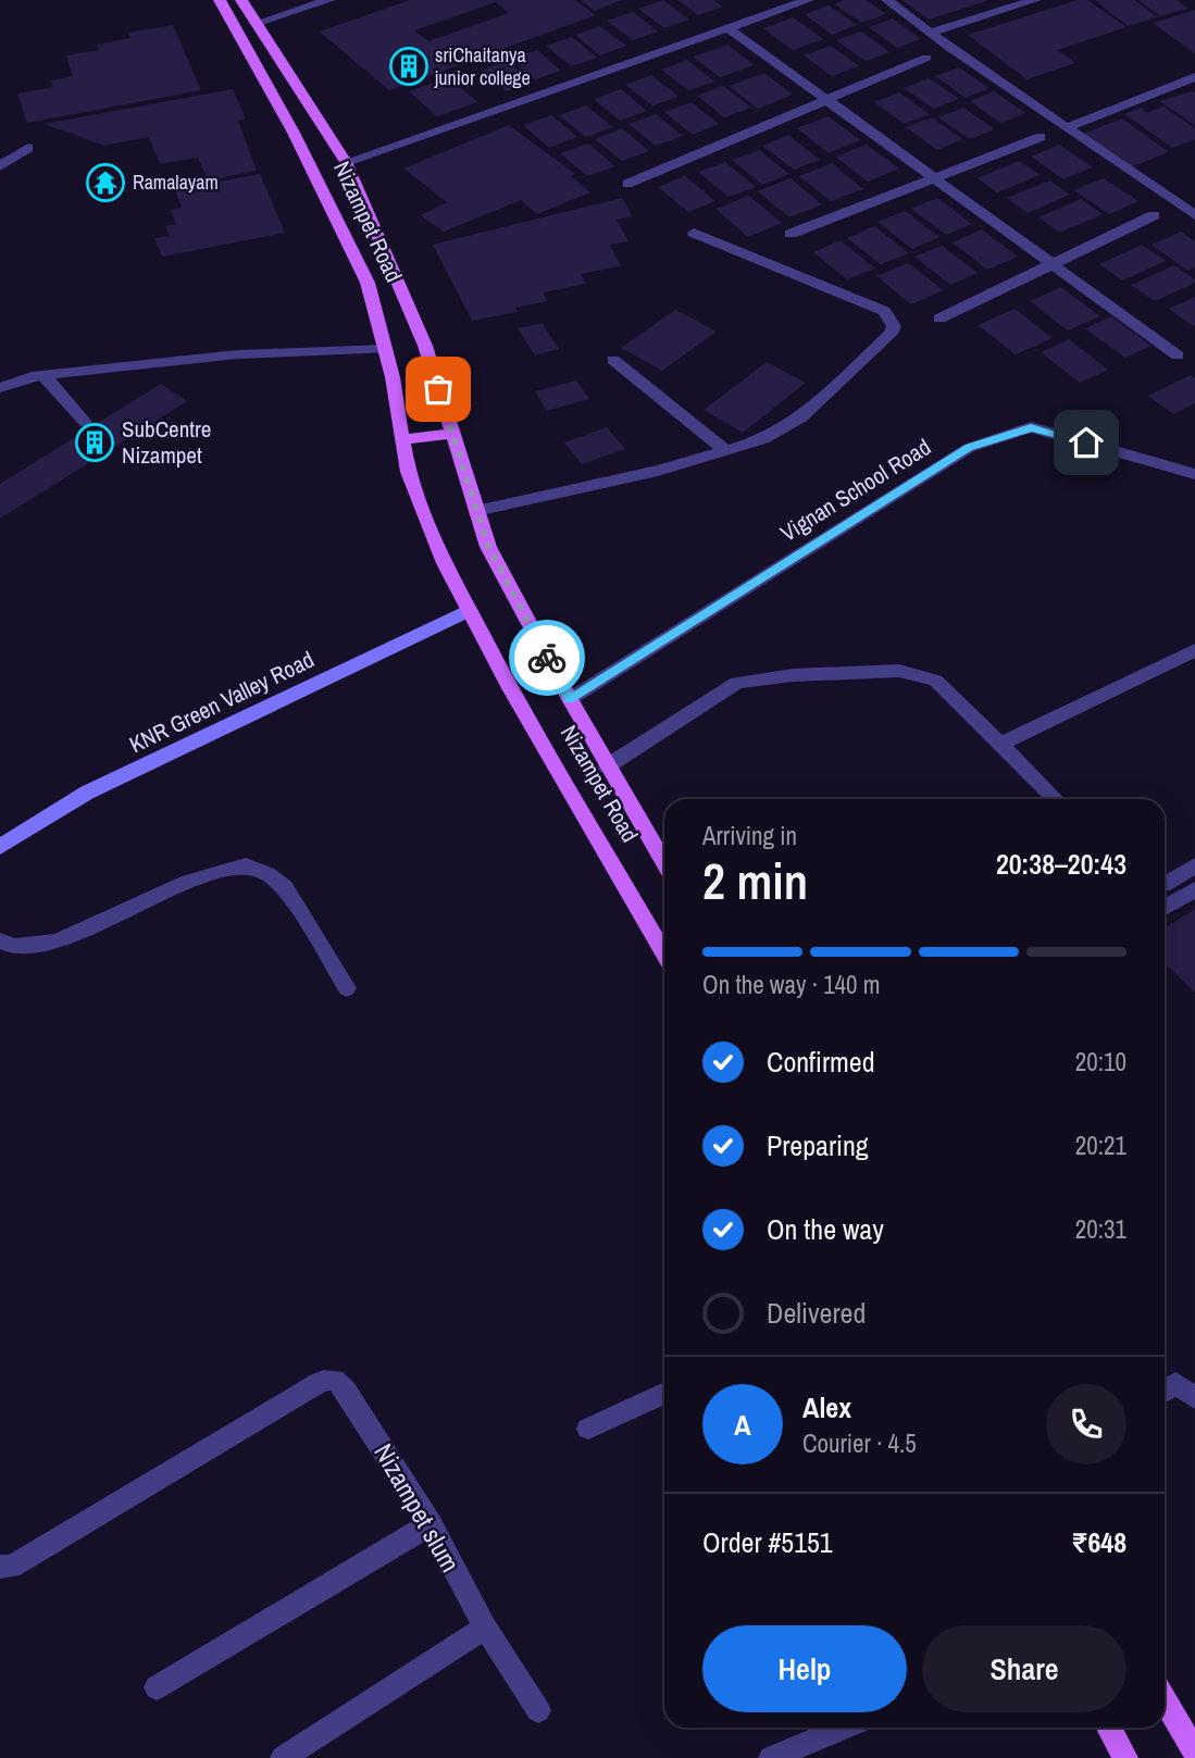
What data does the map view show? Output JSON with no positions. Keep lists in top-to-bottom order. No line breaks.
{"streets":{"main road":["Nizampet Road"],"street":["Vignan School Road","KNR Green Valley Road","Nizampet slum"]},"crossings":[["Nizampet Road","Vignan School Road"],["Nizampet Road","KNR Green Valley Road"]],"places":{"building":["sriChaitanya junior college","SubCentre Nizampet"],"temple":["Ramalayam"]},"page":{"heading":["2 min","Arriving in","20:38–20:43"],"panel":["Alex","Courier · 4.5","Order #5151","₹648"],"bar":"On the way · 140 m","list":[["Confirmed","20:10"],["Preparing","20:21"],["On the way","20:31"],"Delivered"],"round":"A","buttons":["Help","Share"]}}
